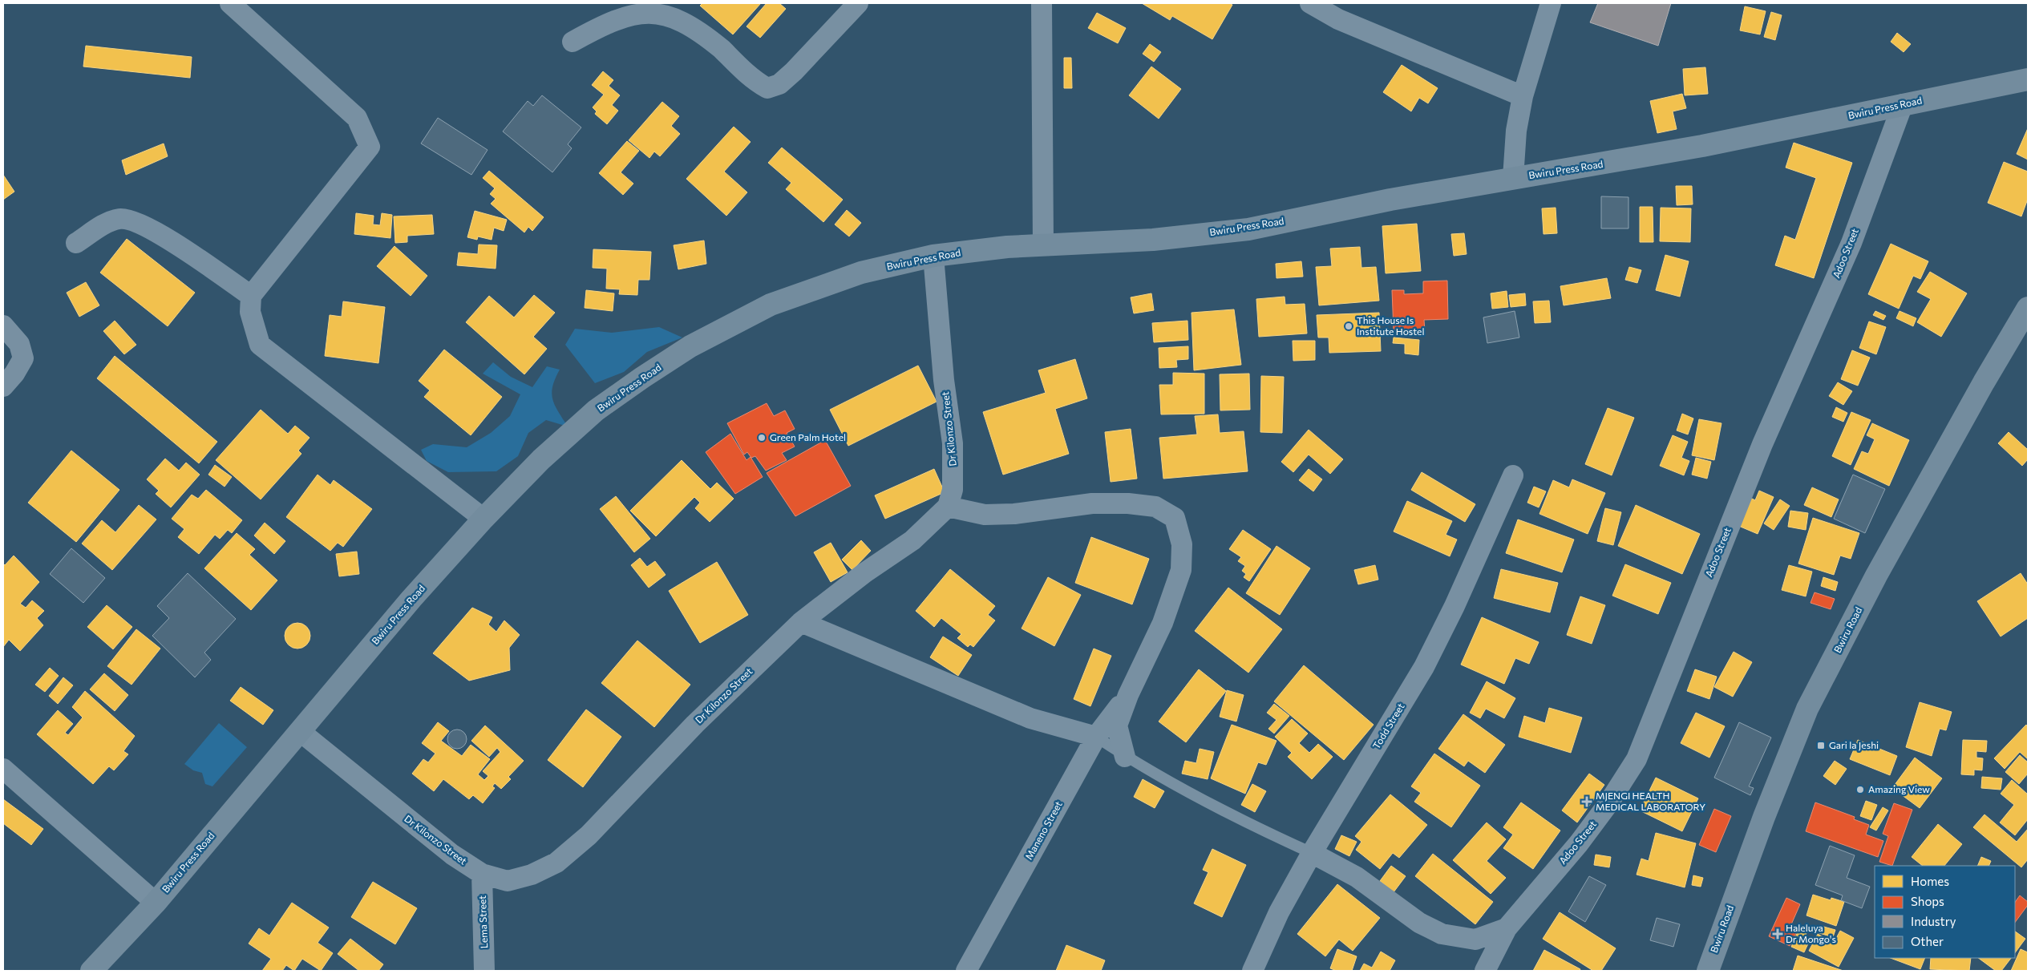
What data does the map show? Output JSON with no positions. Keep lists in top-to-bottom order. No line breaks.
{"streets":{"street":["Bwiru Press Road","Adoo Street","Dr Kilonzo Street","Bwiru Road","Todd Street","Maneno Street","Lema Street"]},"crossings":[["Bwiru Press Road","Adoo Street"],["Bwiru Press Road","Dr Kilonzo Street"],["Dr Kilonzo Street","Lema Street"]],"places":{"other":["This House Is Institute Hostel","Green Palm Hotel","Amazing View"],"transit":["Gari la Jeshi"],"health":["MJENGI HEALTH MEDICAL LABORATORY","Haleluya Dr Mongo's"]},"legend":["Homes","Shops","Industry","Other"]}
